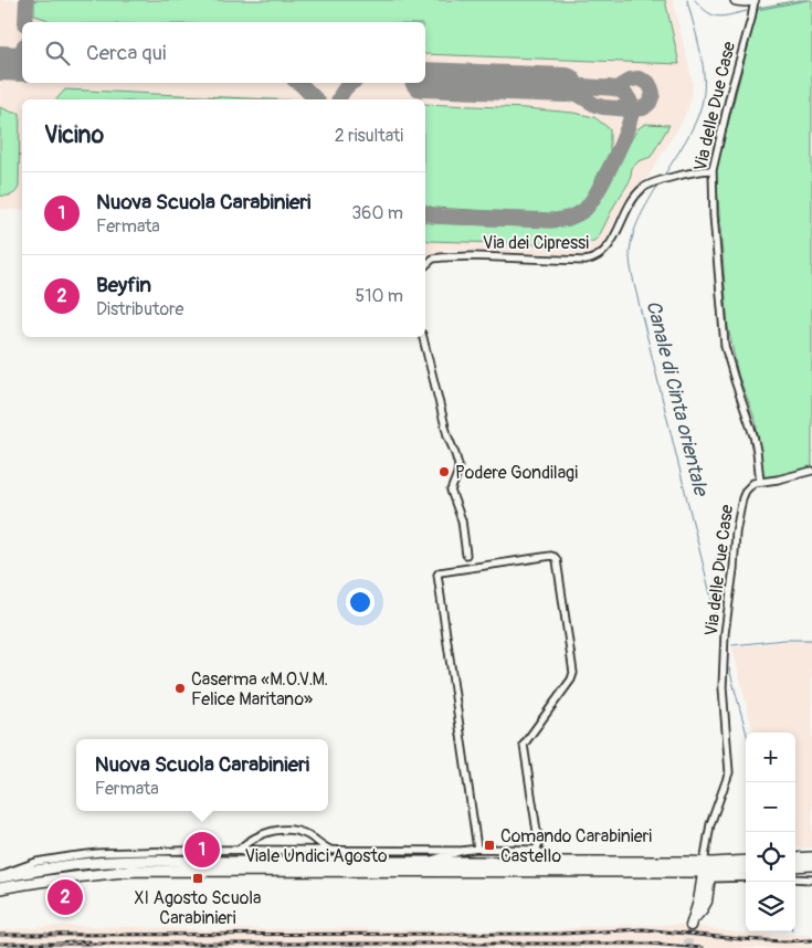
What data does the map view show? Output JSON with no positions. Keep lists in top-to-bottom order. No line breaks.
{"streets":{"main road":["Viale Undici Agosto"],"street":["Via delle Due Case","Via dei Cipressi"]},"crossings":[["Via delle Due Case","Via dei Cipressi"],["Via delle Due Case","Viale Undici Agosto"]],"water":["Canale di Cinta orientale"],"places":{"other":["Podere Gondilagi","Caserma «M.O.V.M. Felice Maritano»"],"transit":["Comando Carabinieri Castello","XI Agosto Scuola Carabinieri"]},"page":{"search":"Cerca qui","heading":["Vicino","2 risultati"],"list":[{"mark":"1","name":"Nuova Scuola Carabinieri","note":"Fermata","value":"360 m"},{"mark":"2","name":"Beyfin","note":"Distributore","value":"510 m"}],"map_buttons":["+","−"],"popup":["Nuova Scuola Carabinieri","Fermata"],"pins":["1","2"]}}
